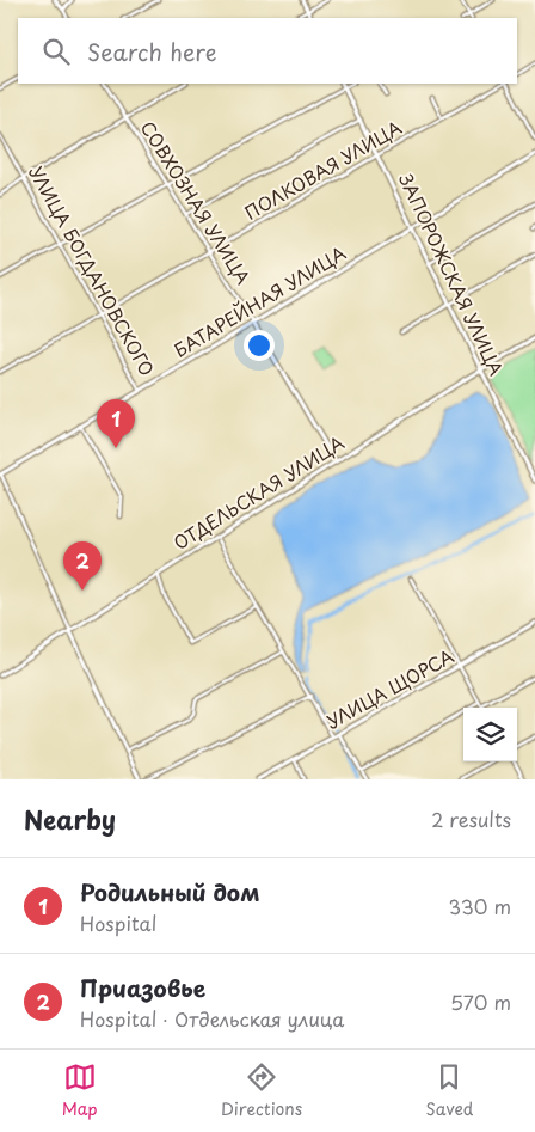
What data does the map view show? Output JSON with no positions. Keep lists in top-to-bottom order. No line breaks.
{"streets":{"street":["ПОЛКОВАЯ УЛИЦА","СОВХОЗНАЯ УЛИЦА","УЛИЦА БОГДАНОВСКОГО","ЗАПОРОЖСКАЯ УЛИЦА","БАТАРЕЙНАЯ УЛИЦА","ОТДЕЛЬСКАЯ УЛИЦА","УЛИЦА ЩОРСА"]},"crossings":[["ПОЛКОВАЯ УЛИЦА","СОВХОЗНАЯ УЛИЦА"],["ПОЛКОВАЯ УЛИЦА","УЛИЦА БОГДАНОВСКОГО"],["ПОЛКОВАЯ УЛИЦА","ЗАПОРОЖСКАЯ УЛИЦА"],["СОВХОЗНАЯ УЛИЦА","БАТАРЕЙНАЯ УЛИЦА"],["СОВХОЗНАЯ УЛИЦА","ОТДЕЛЬСКАЯ УЛИЦА"],["УЛИЦА БОГДАНОВСКОГО","БАТАРЕЙНАЯ УЛИЦА"],["ЗАПОРОЖСКАЯ УЛИЦА","БАТАРЕЙНАЯ УЛИЦА"],["ЗАПОРОЖСКАЯ УЛИЦА","ОТДЕЛЬСКАЯ УЛИЦА"]],"page":{"search":"Search here","pins":["1","2"],"heading":["Nearby","2 results"],"list":[{"mark":"1","name":"Родильный дом","note":"Hospital","value":"330 m"},{"mark":"2","name":"Приазовье","note":"Hospital · Отдельская улица","value":"570 m"}],"nav":["Map","Directions","Saved"]}}
